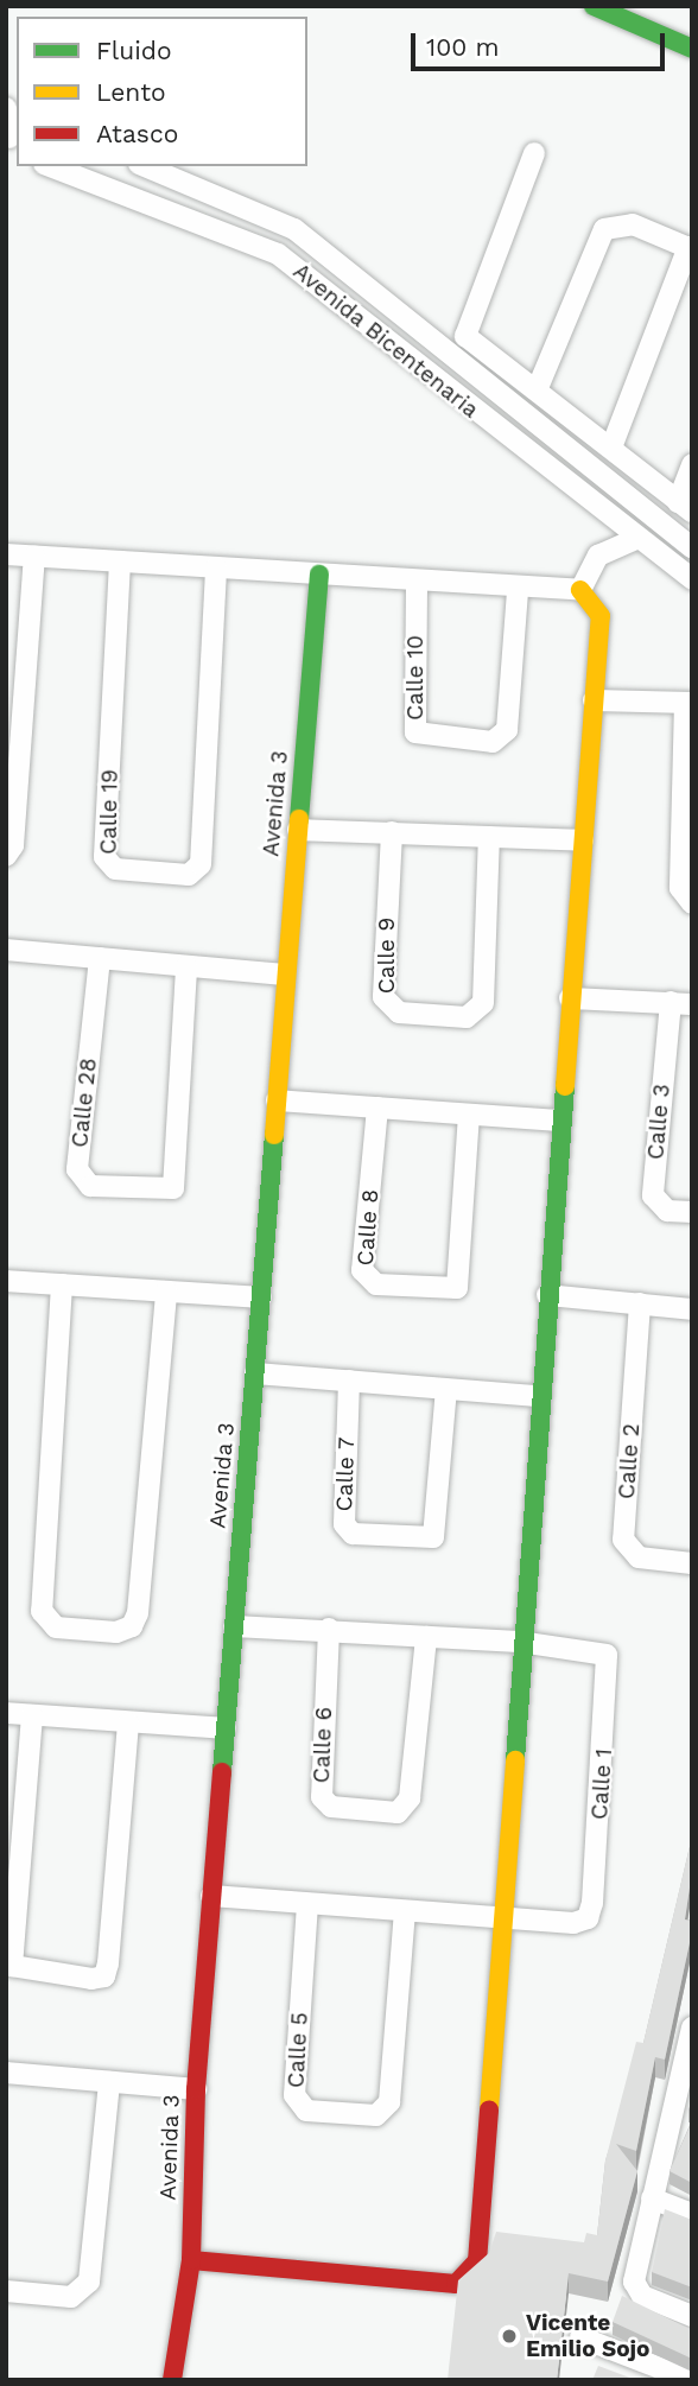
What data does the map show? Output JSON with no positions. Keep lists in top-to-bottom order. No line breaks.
{"streets":{"main road":["Avenida 3"],"street":["Avenida Bicentenaria","Calle 10","Calle 19","Calle 9","Calle 28","Calle 3","Calle 8","Calle 2","Calle 7","Calle 6","Calle 1","Calle 5"]},"places":["Vicente Emilio Sojo"],"legend":["Fluido","Lento","Atasco"],"scale_bar":"100 m"}
